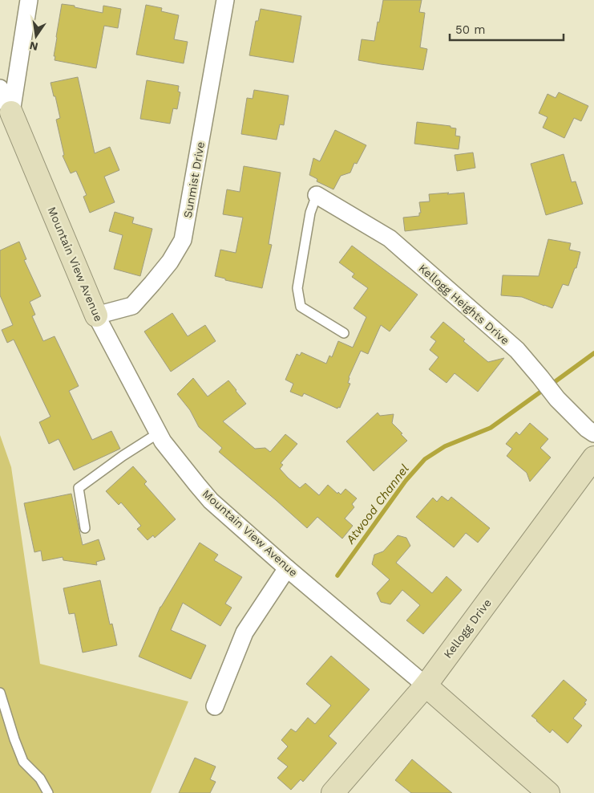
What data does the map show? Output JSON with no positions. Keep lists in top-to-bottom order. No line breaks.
{"streets":{"main road":["Mountain View Avenue","Kellogg Drive"],"street":["Sunmist Drive","Kellogg Heights Drive"]},"crossings":[["Sunmist Drive","Mountain View Avenue"],["Mountain View Avenue","Kellogg Drive"]],"water":["Atwood Channel"],"scale_bar":"50 m","north":"bottom"}
